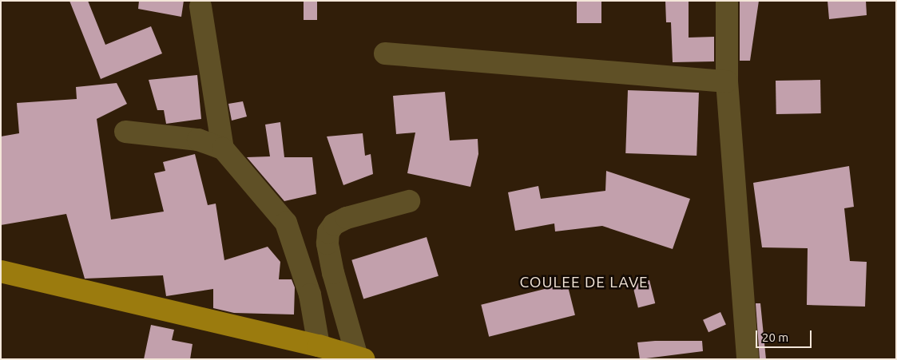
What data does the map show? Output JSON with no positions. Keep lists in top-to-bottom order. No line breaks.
{"districts":["COULEE DE LAVE"],"scale_bar":"20 m"}
